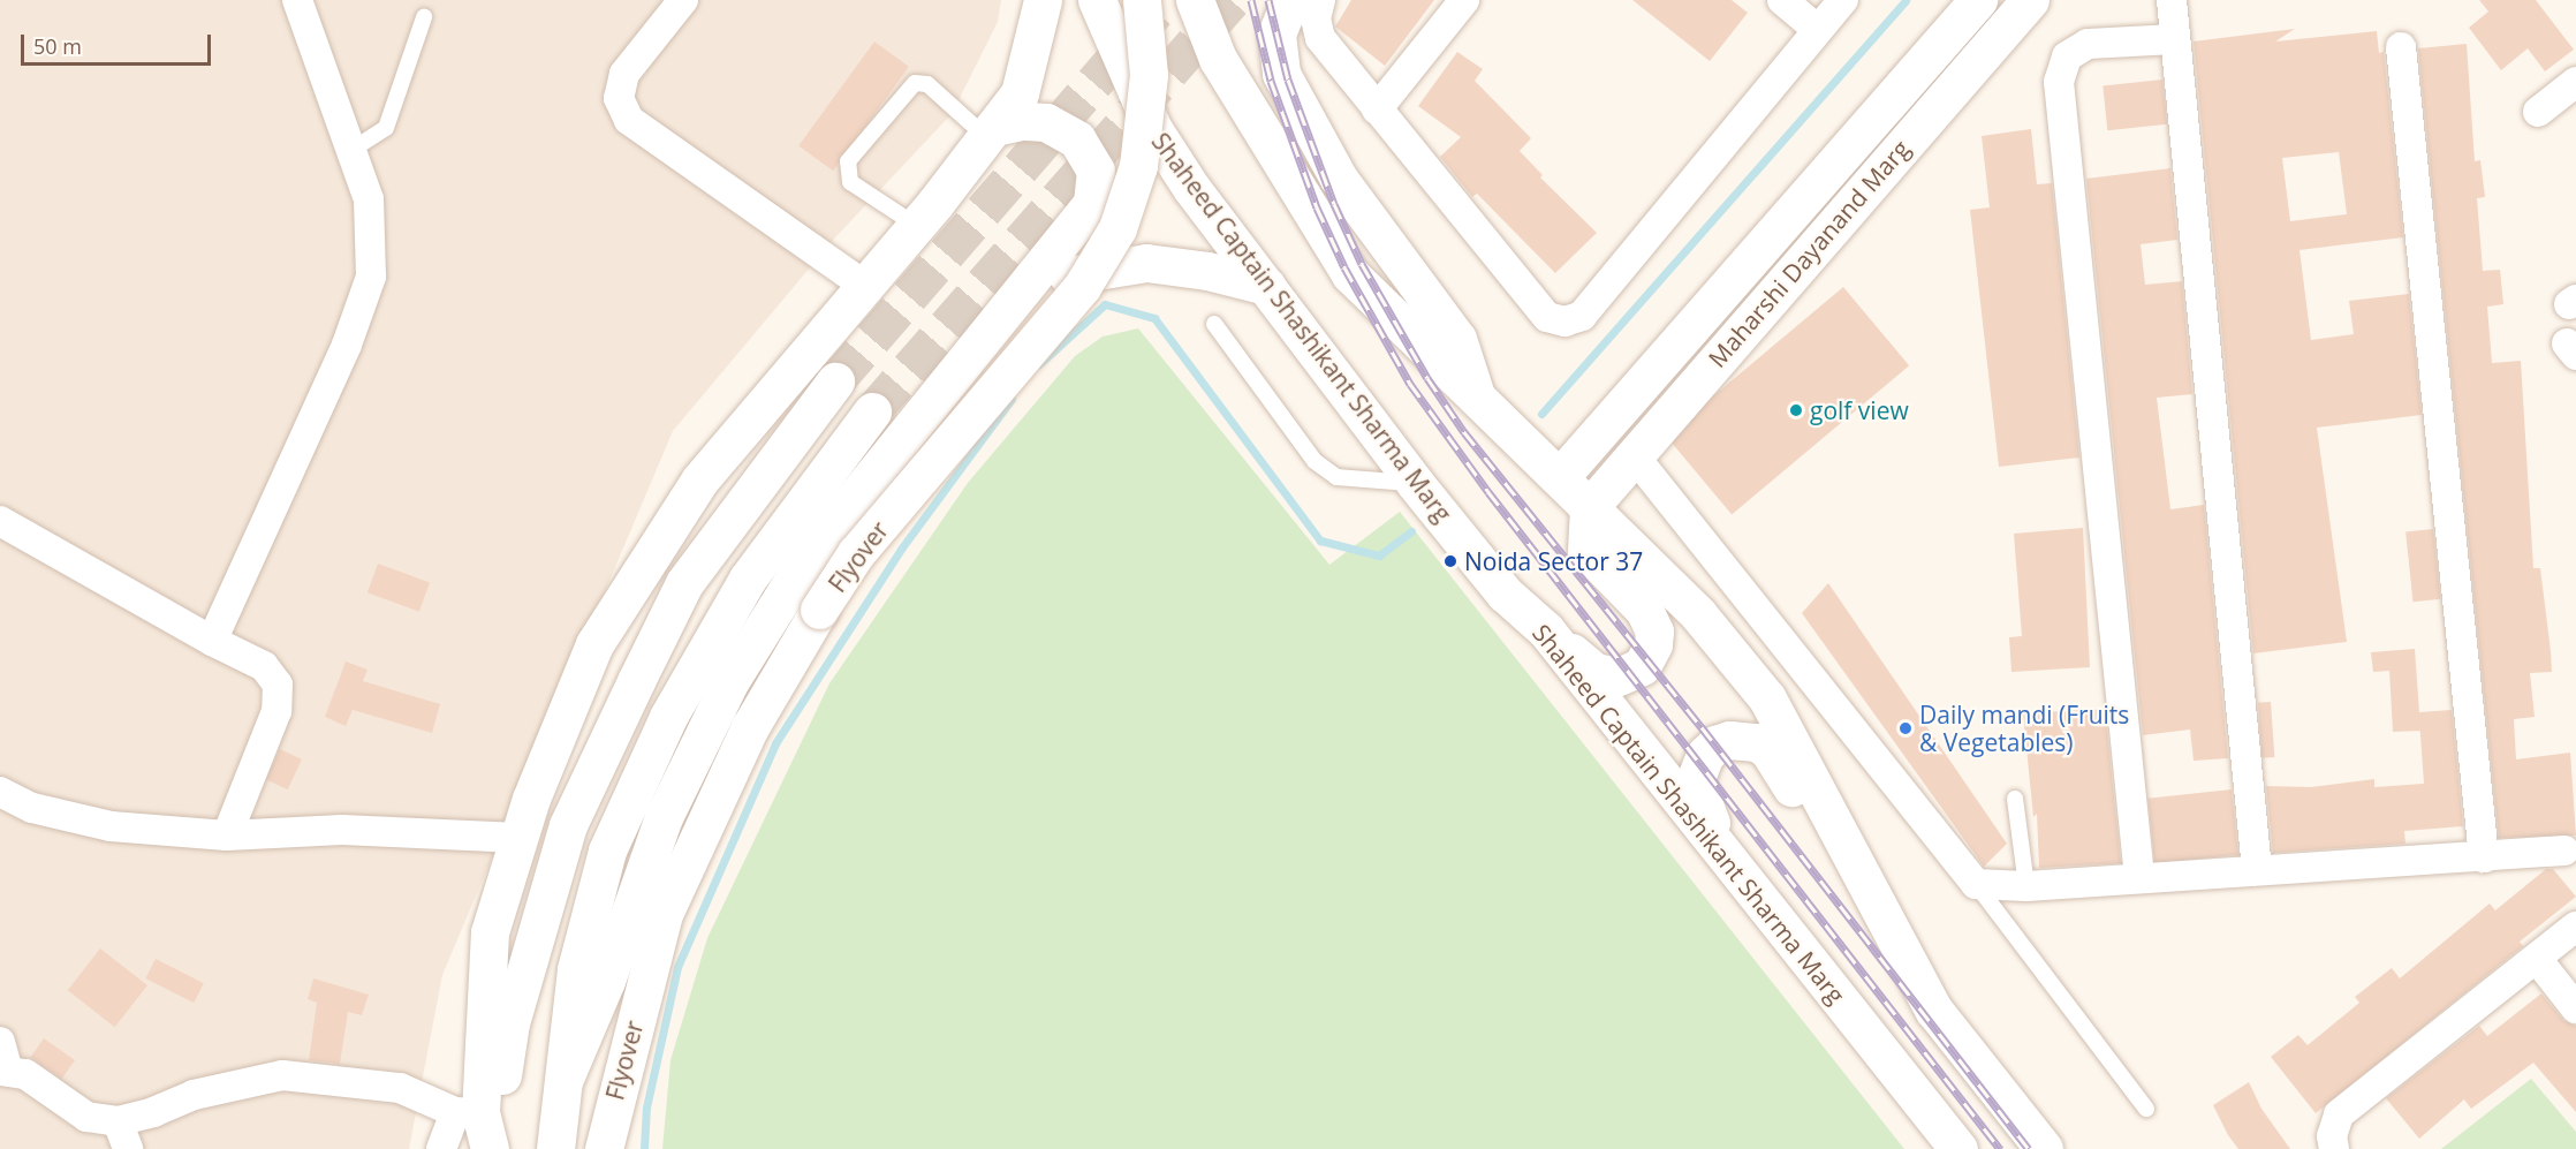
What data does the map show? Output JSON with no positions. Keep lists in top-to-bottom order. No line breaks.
{"streets":{"main road":["Maharshi Dayanand Marg","Shaheed Captain Shashikant Sharma Marg","Flyover"]},"places":["golf view","Noida Sector 37","Daily mandi (Fruits & Vegetables)"],"scale_bar":"50 m"}
